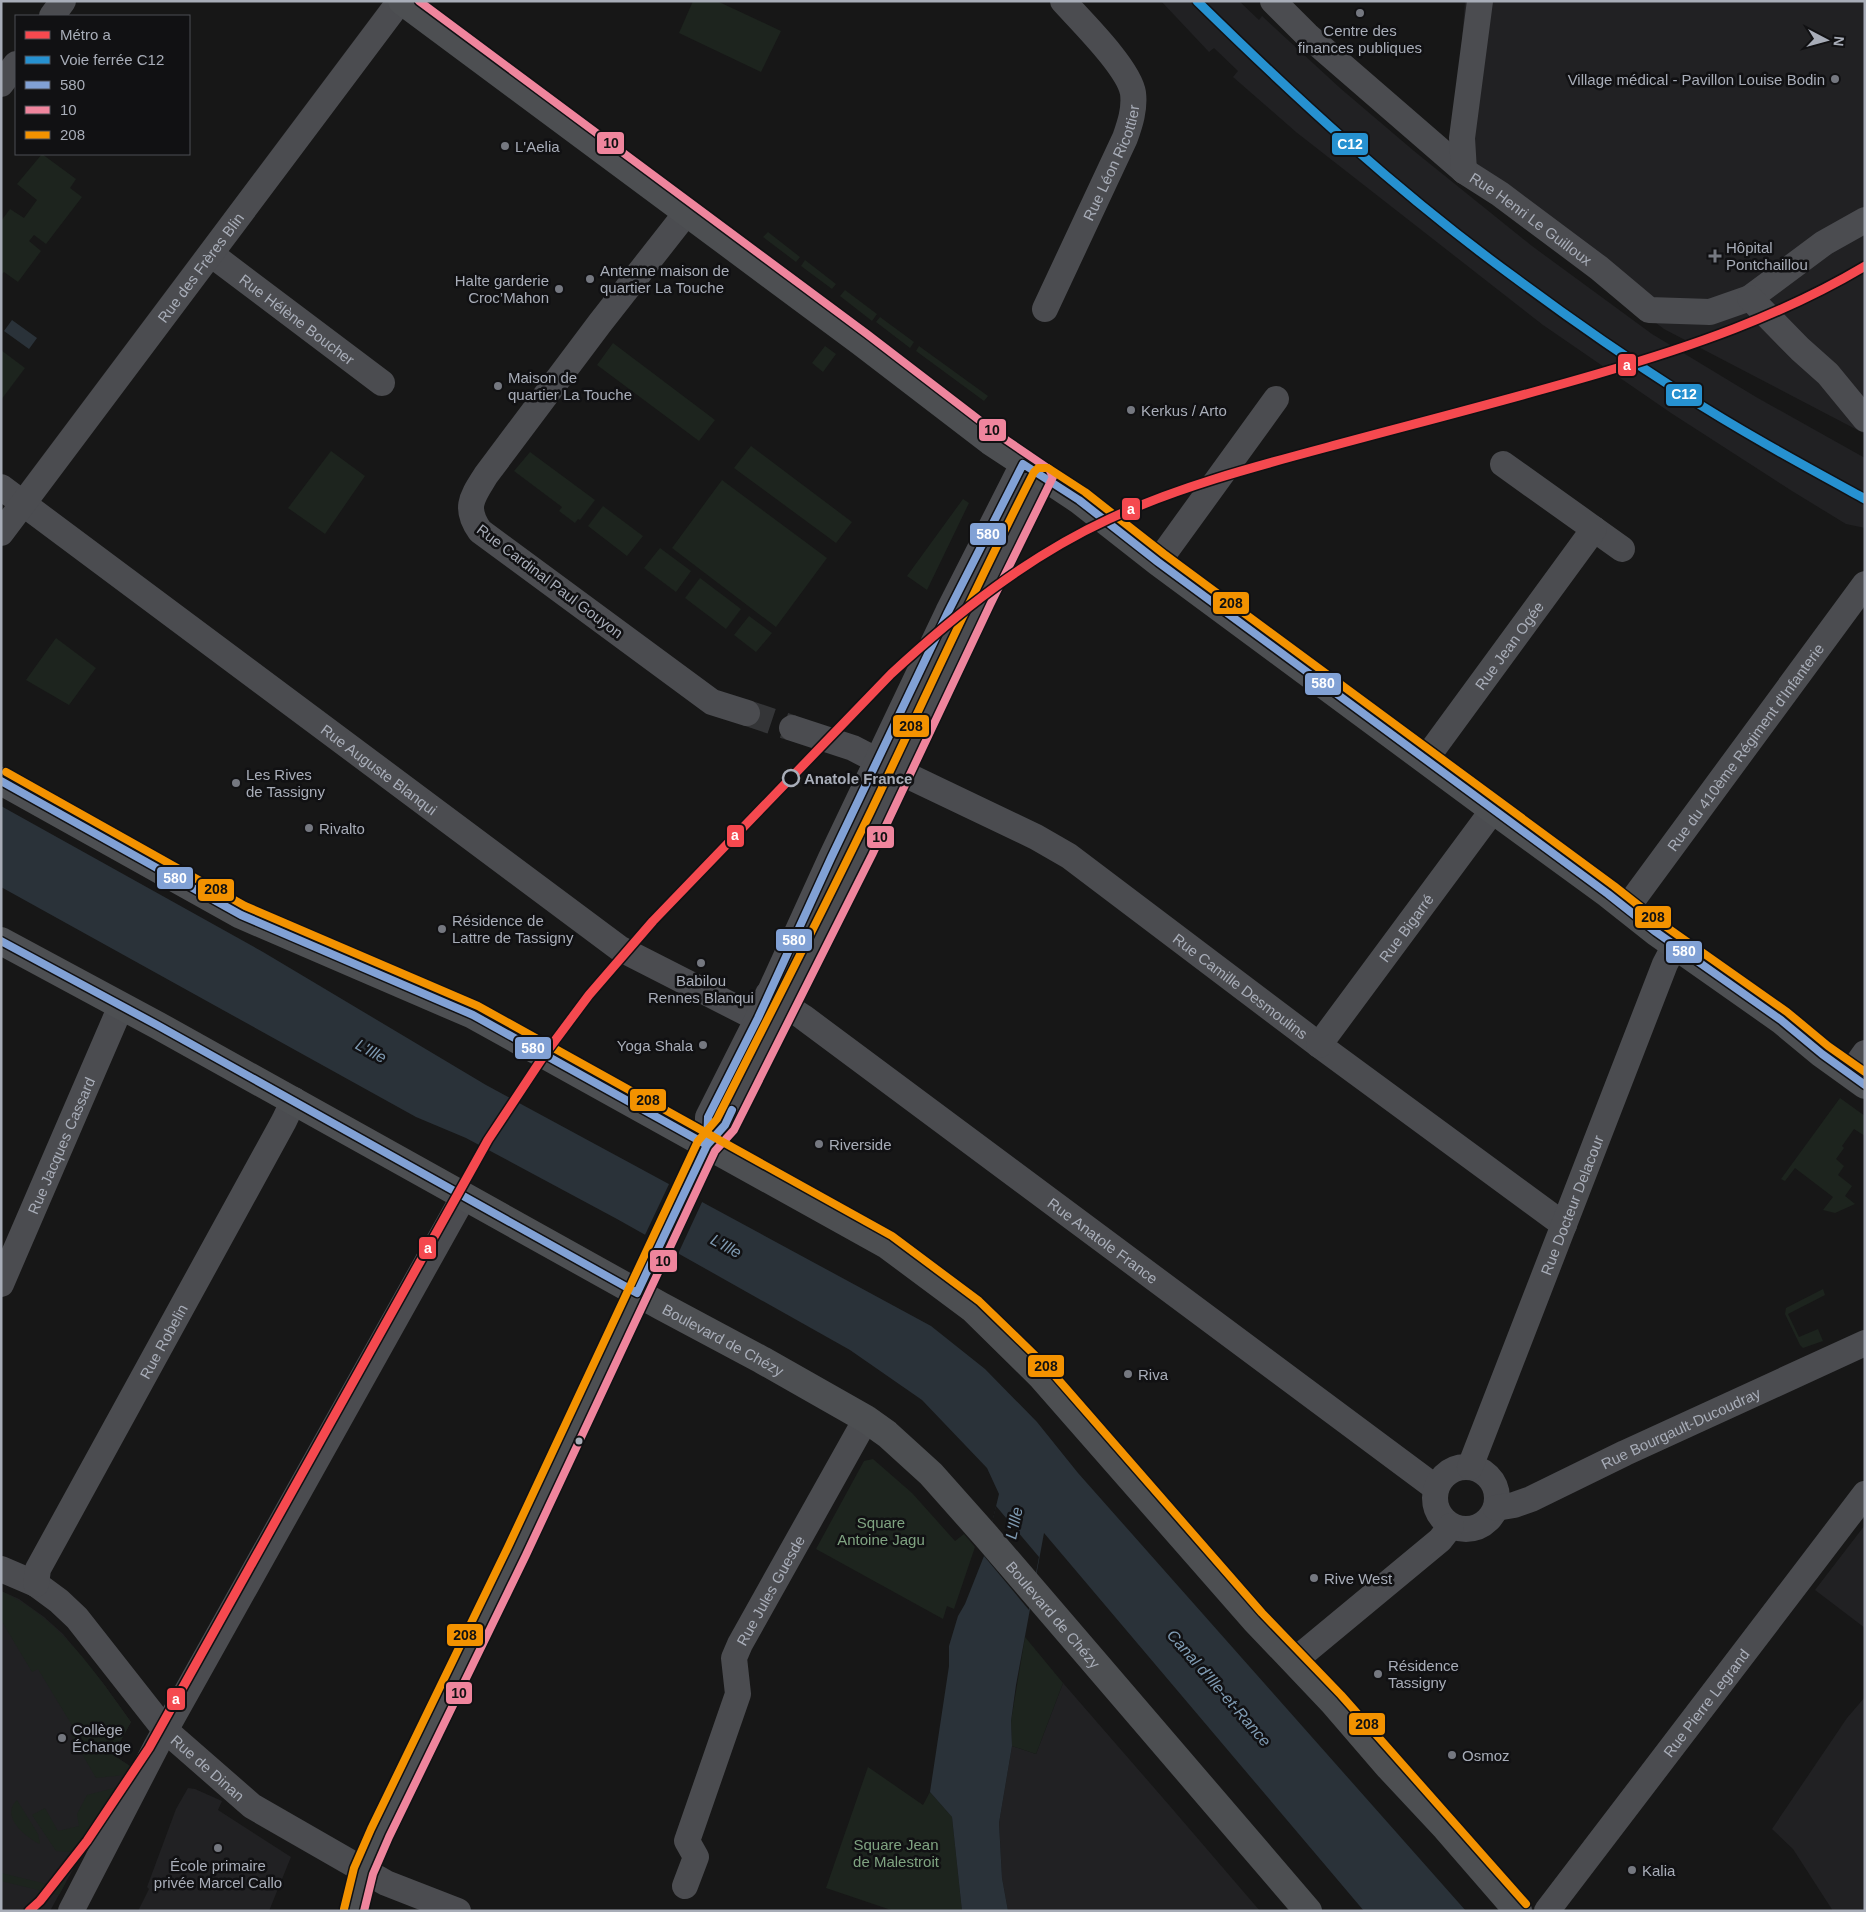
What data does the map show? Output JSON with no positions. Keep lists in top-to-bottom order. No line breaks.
{"streets":{"main road":["Boulevard de Chézy"],"street":["Rue Léon Ricottier","Rue Henri Le Guilloux","Rue des Frères Blin","Rue Hélène Boucher","Rue Cardinal Paul Gouyon","Rue Jean Ogée","Rue du 410ème Régiment d'Infanterie","Rue Auguste Blanqui","Rue Bigarré","Rue Camille Desmoulins","Rue Jacques Cassard","Rue Docteur Delacour","Rue Anatole France","Rue Robelin","Rue Bourgault-Ducoudray","Rue Jules Guesde","Rue Pierre Legrand","Rue de Dinan"]},"crossings":[["Rue des Frères Blin","Rue Hélène Boucher"],["Rue des Frères Blin","Rue Auguste Blanqui"],["Rue Auguste Blanqui","Rue Anatole France"],["Rue Bigarré","Rue Camille Desmoulins"],["Rue Camille Desmoulins","Rue Docteur Delacour"],["Rue Jacques Cassard","Boulevard de Chézy"],["Rue Docteur Delacour","Rue Anatole France"],["Rue Docteur Delacour","Rue Bourgault-Ducoudray"],["Rue Anatole France","Rue Bourgault-Ducoudray"],["Boulevard de Chézy","Rue Robelin"],["Boulevard de Chézy","Rue Jules Guesde"],["Rue Robelin","Rue de Dinan"]],"water":["L'Ille","Canal d'Ille-et-Rance"],"parks":["Square Antoine Jagu","Square Jean de Malestroit"],"places":{"other":["Centre des finances publiques","Village médical - Pavillon Louise Bodin","L'Aelia","Antenne maison de quartier La Touche","Halte garderie Croc’Mahon","Maison de quartier La Touche","Kerkus / Arto","Anatole France","Les Rives de Tassigny","Rivalto","Résidence de Lattre de Tassigny","Babilou Rennes Blanqui","Yoga Shala","Riverside","Riva","Rive West","Résidence Tassigny","Collège Échange","Osmoz","École primaire privée Marcel Callo","Kalia"],"health":["Hôpital Pontchaillou"]},"lines":["rail line C12","transit line 10","metro line a","transit line 580","transit line 208"],"legend":["Métro a","Voie ferrée C12","580","10","208"],"north":"right"}
